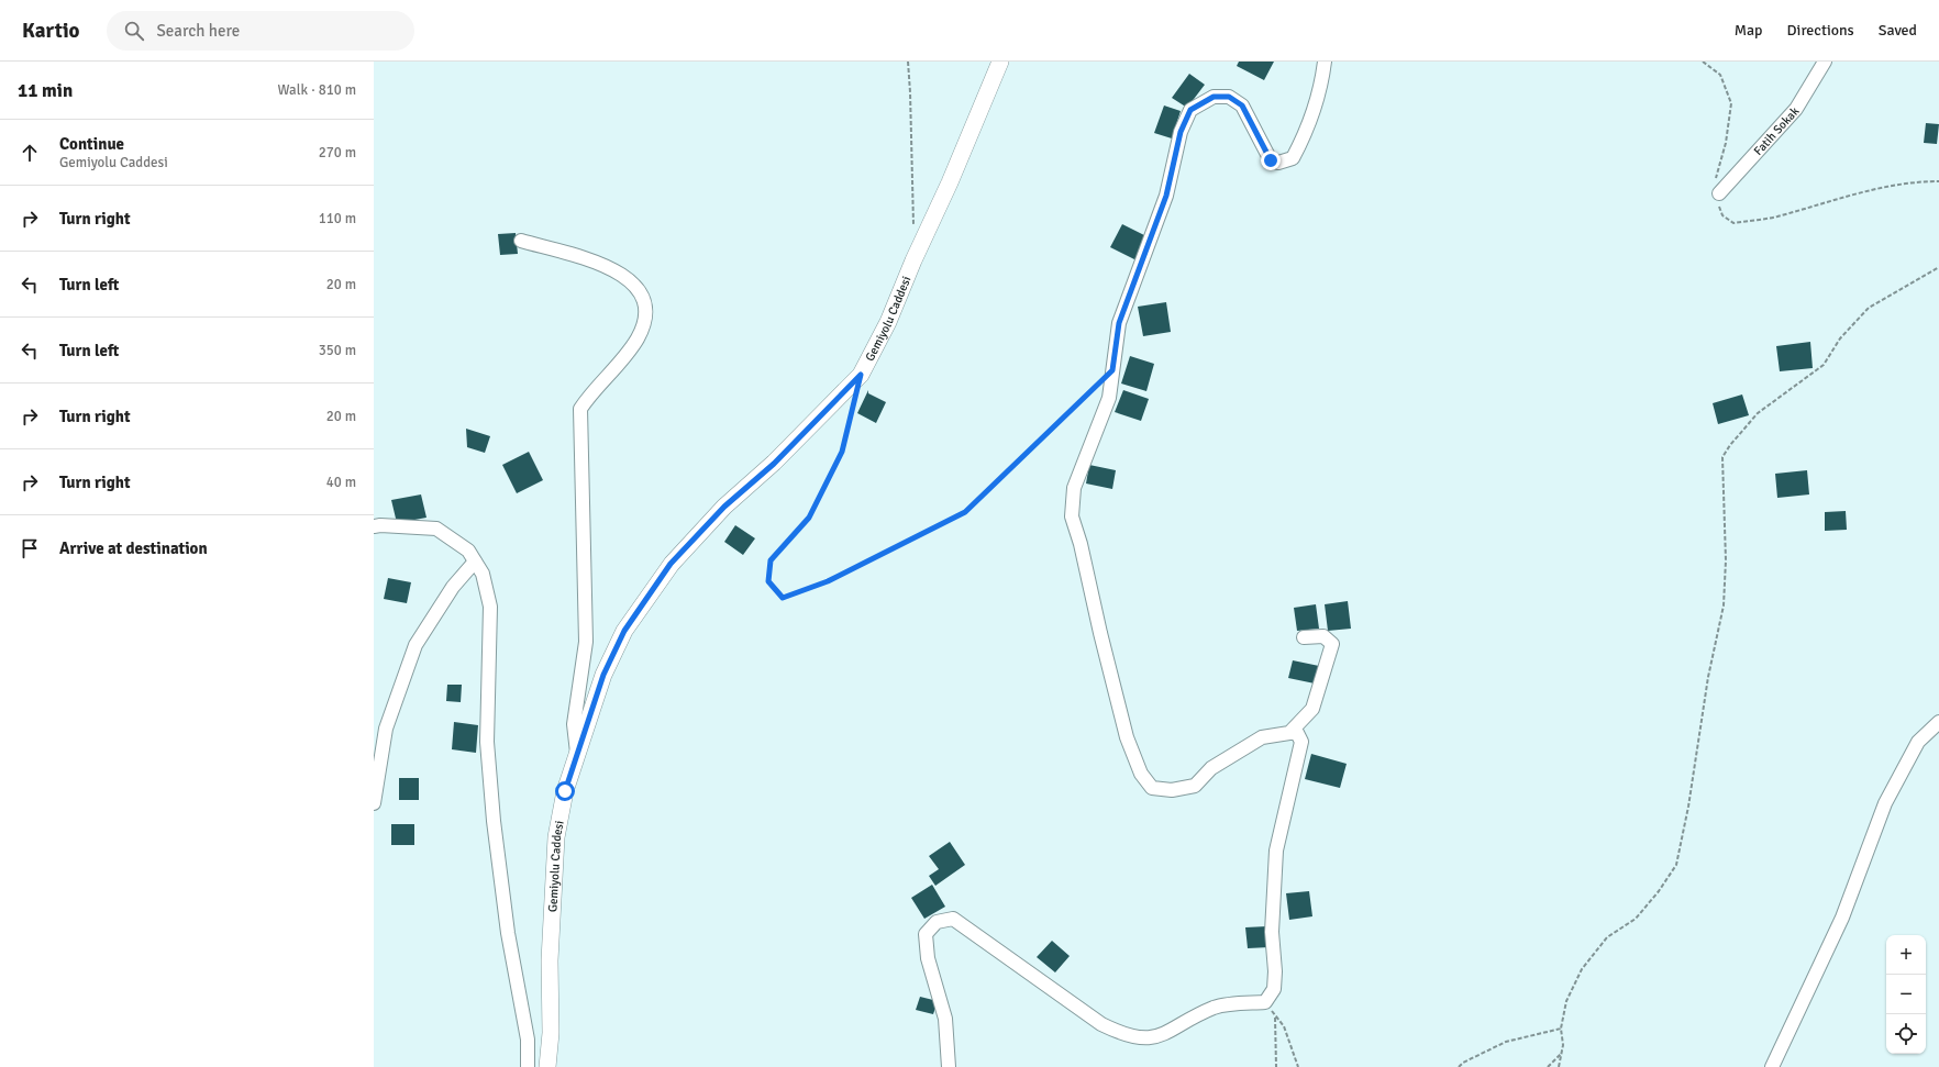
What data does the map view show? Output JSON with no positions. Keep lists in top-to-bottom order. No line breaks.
{"streets":{"street":["Fatih Sokak","Gemiyolu Caddesi"]},"page":{"header":"Kartio","search":"Search here","nav":["Map","Directions","Saved"],"heading":["11 min","Walk · 810 m"],"list":[["Continue","Gemiyolu Caddesi","270 m"],["Turn right","110 m"],["Turn left","20 m"],["Turn left","350 m"],["Turn right","20 m"],["Turn right","40 m"],"Arrive at destination"],"map_buttons":["+","−"]}}
